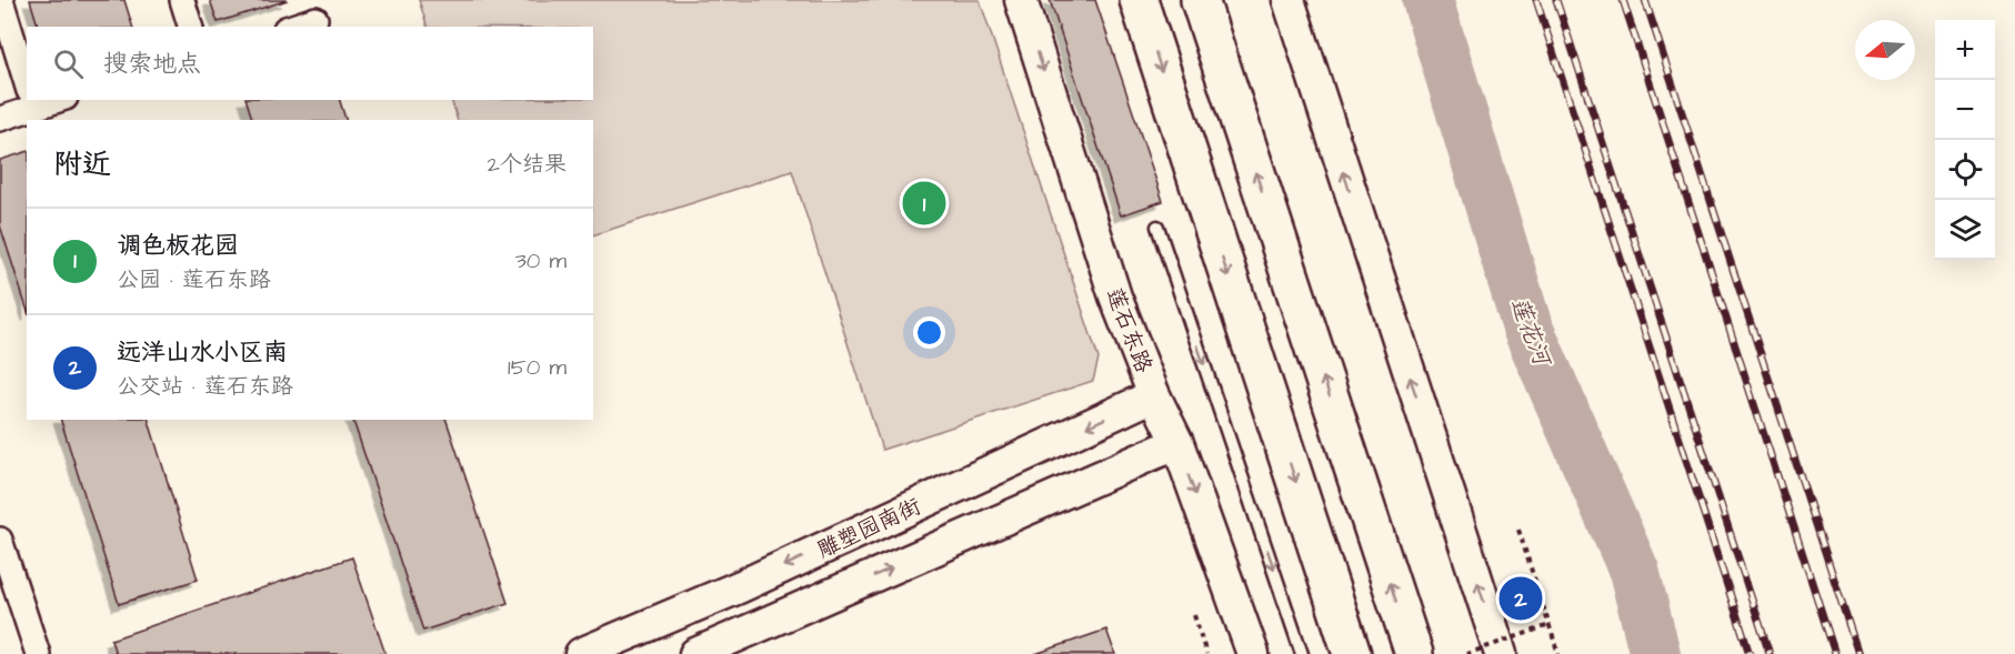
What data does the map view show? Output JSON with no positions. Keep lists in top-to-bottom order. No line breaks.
{"streets":{"street":["莲石东路","雕塑园南街"]},"crossings":[["莲石东路","雕塑园南街"]],"water":["莲花河"],"north":"left","page":{"map_buttons":["+","−"],"search":"搜索地点","heading":["附近","2个结果"],"pins":["1","2"],"list":[{"mark":"1","name":"调色板花园","note":"公园 · 莲石东路","value":"30 m"},{"mark":"2","name":"远洋山水小区南","note":"公交站 · 莲石东路","value":"150 m"}]}}
